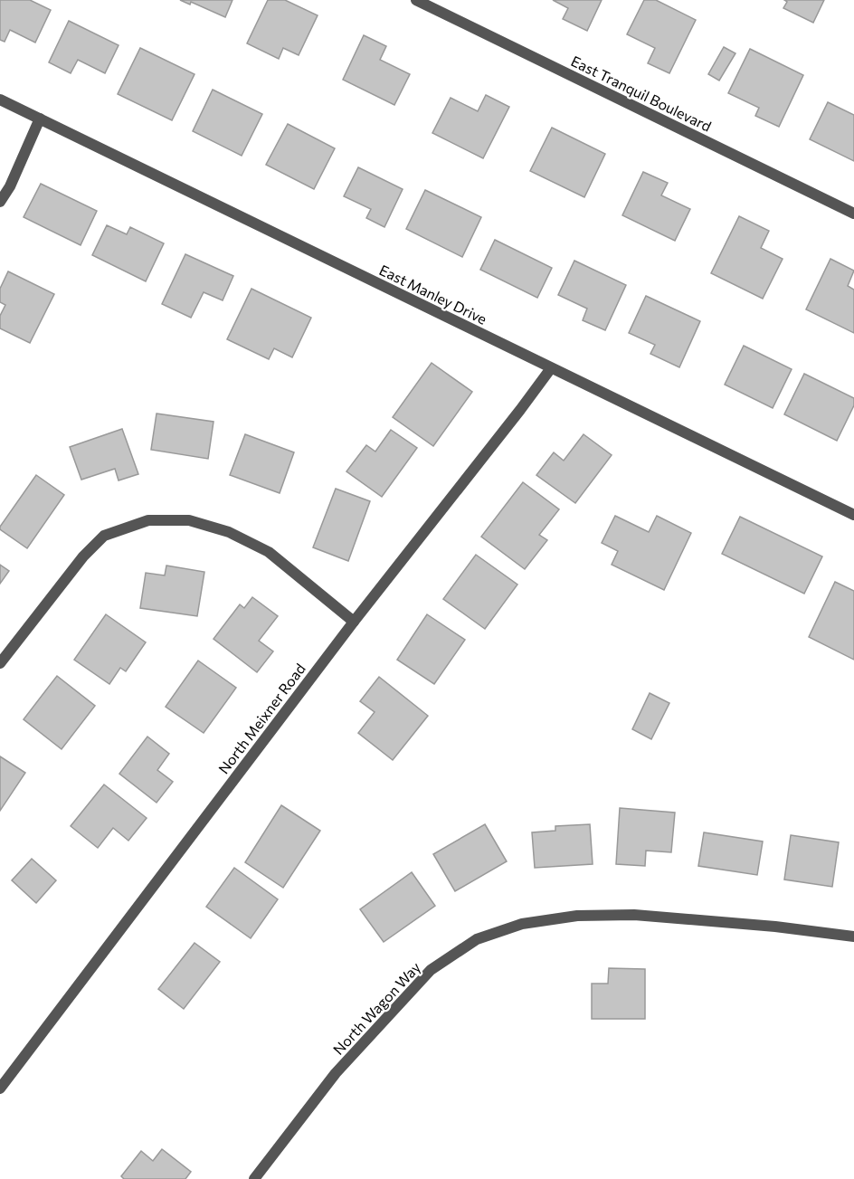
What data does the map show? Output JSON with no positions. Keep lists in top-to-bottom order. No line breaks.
{"streets":{"street":["East Tranquil Boulevard","East Manley Drive","North Meixner Road","North Wagon Way"]},"crossings":[["East Manley Drive","North Meixner Road"]]}
